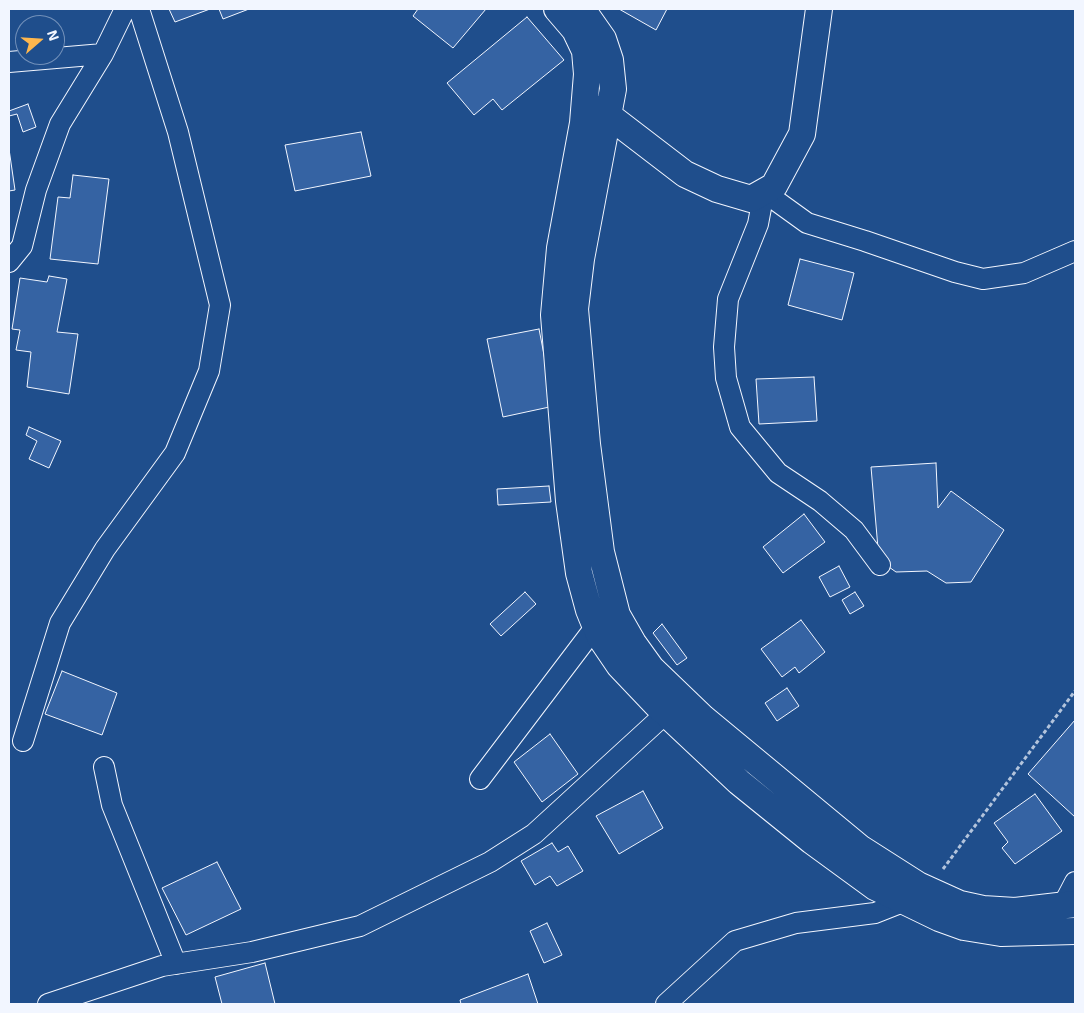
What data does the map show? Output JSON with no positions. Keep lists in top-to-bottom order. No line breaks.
{"north":"right"}
